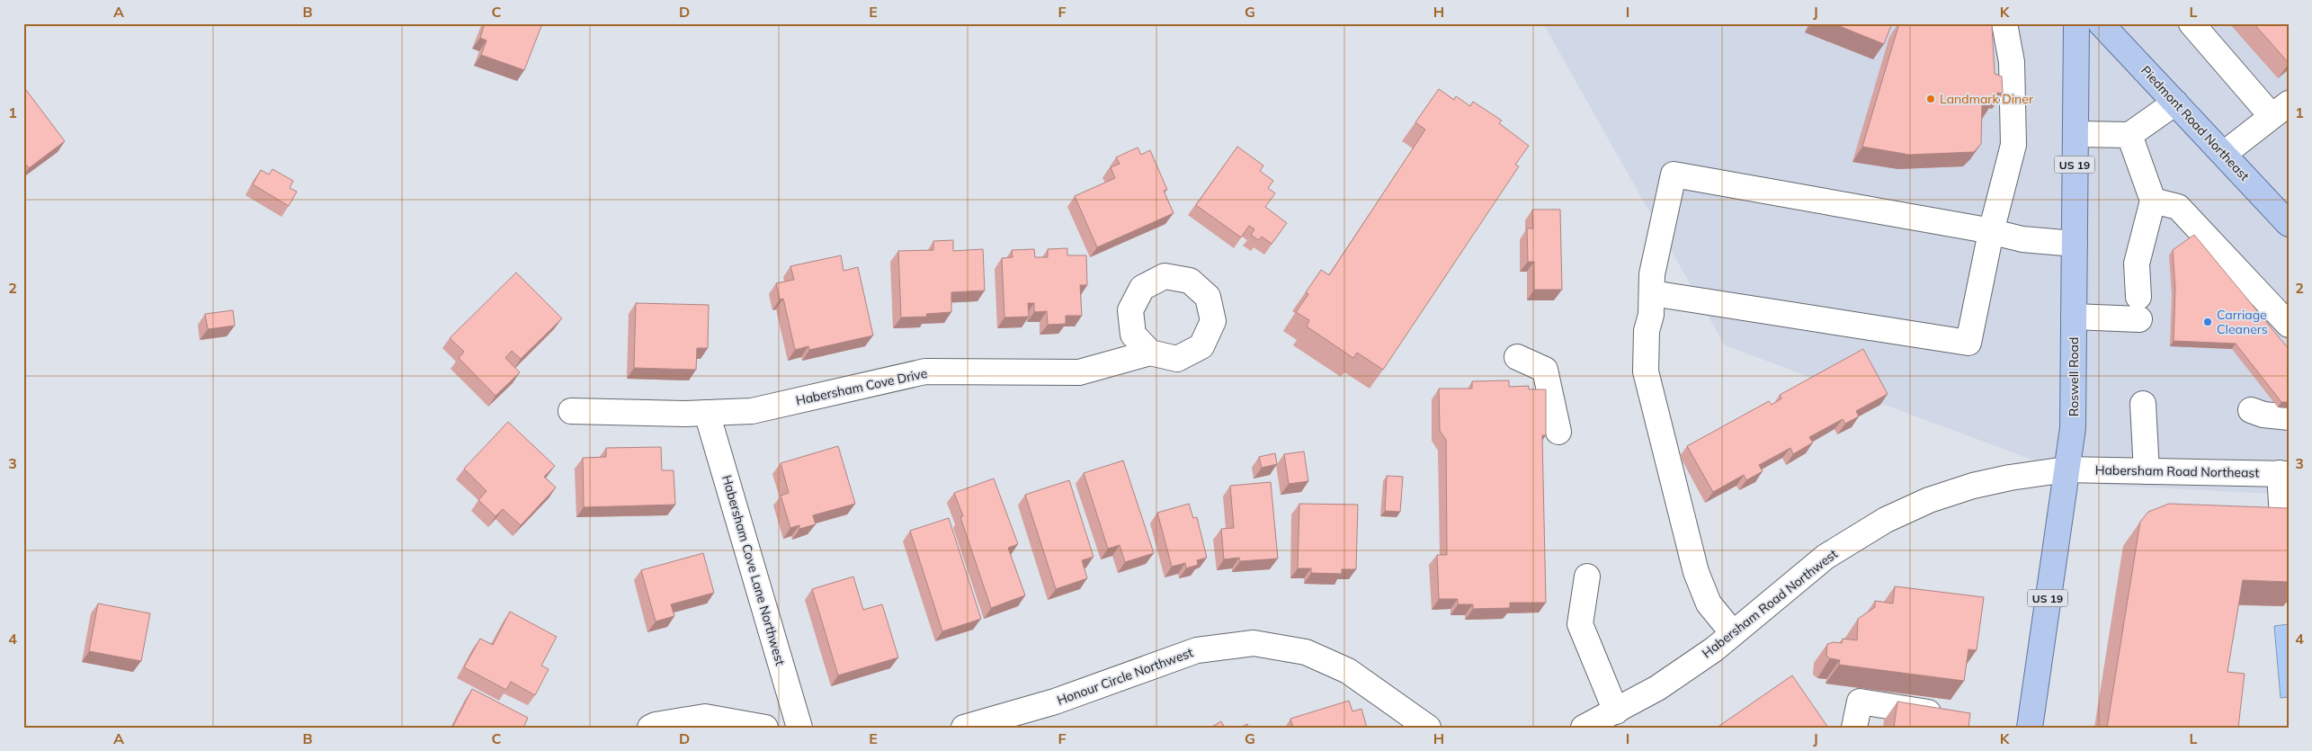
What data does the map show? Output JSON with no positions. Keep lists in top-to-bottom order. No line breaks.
{"streets":{"main road":["Piedmont Road Northeast","US 19","Roswell Road"],"street":["Habersham Cove Drive","Habersham Road Northeast","Habersham Cove Lane Northwest","Habersham Road Northwest","Honour Circle Northwest"]},"crossings":[["Roswell Road","Habersham Road Northeast"],["Roswell Road","Habersham Road Northwest"],["Habersham Cove Drive","Habersham Cove Lane Northwest"],["Habersham Road Northeast","Habersham Road Northwest"]],"places":["Landmark Diner","Carriage Cleaners"],"grid":{"columns":["A","B","C","D","E","F","G","H","I","J","K","L"],"rows":["1","2","3","4"]}}
